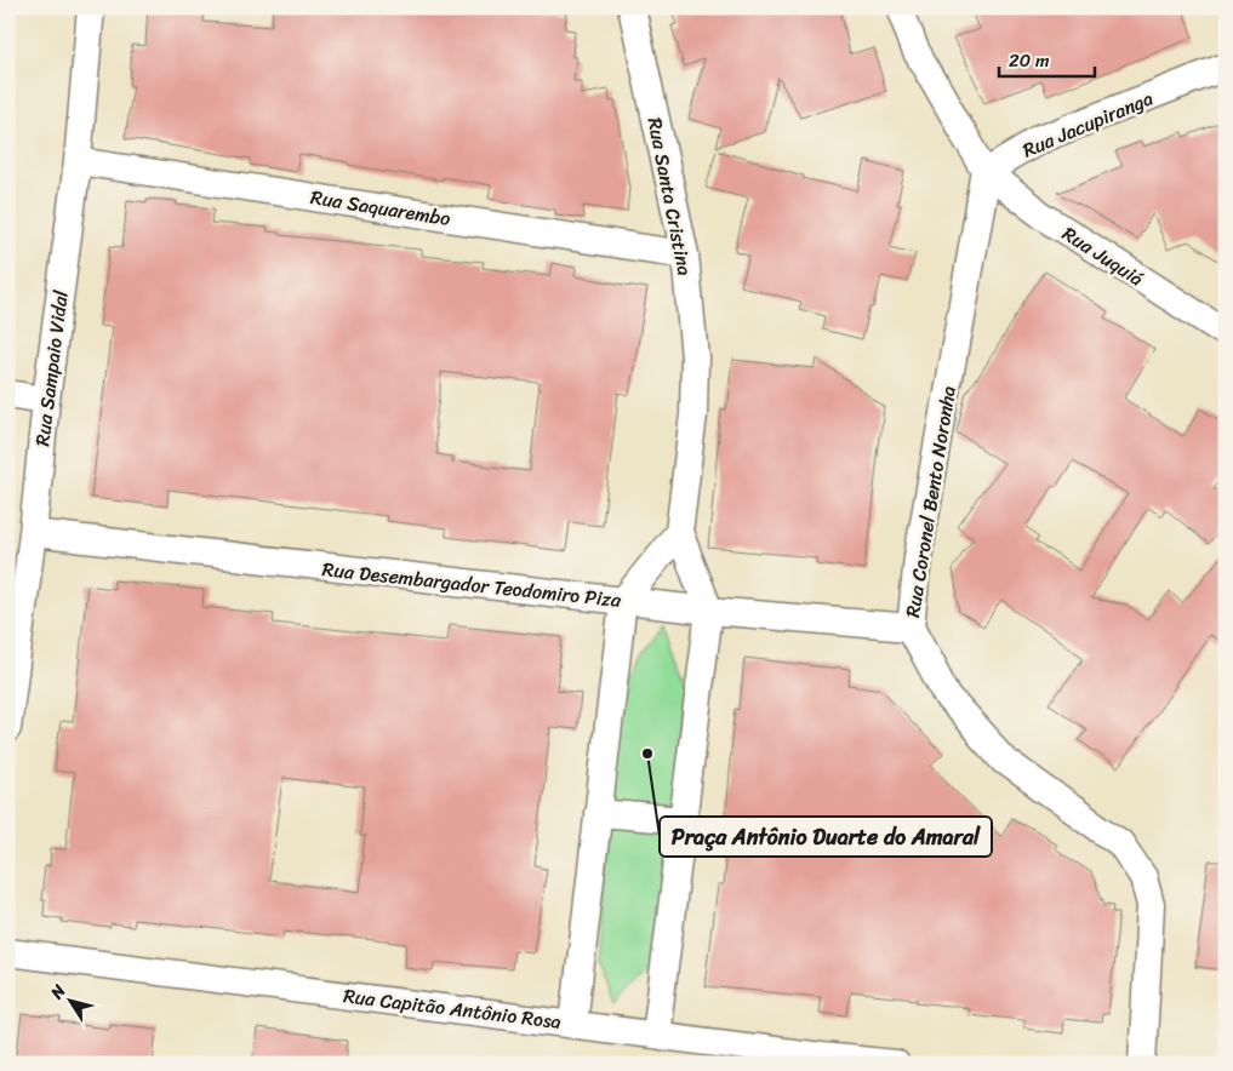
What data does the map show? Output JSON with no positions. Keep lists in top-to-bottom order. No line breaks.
{"streets":{"street":["Rua Jacupiranga","Rua Santa Cristina","Rua Saquarembo","Rua Juquiá","Rua Sampaio Vidal","Rua Coronel Bento Noronha","Rua Desembargador Teodomiro Piza","Rua Capitão Antônio Rosa"]},"crossings":[["Rua Jacupiranga","Rua Juquiá"],["Rua Jacupiranga","Rua Coronel Bento Noronha"],["Rua Santa Cristina","Rua Saquarembo"],["Rua Santa Cristina","Rua Desembargador Teodomiro Piza"],["Rua Saquarembo","Rua Sampaio Vidal"],["Rua Juquiá","Rua Coronel Bento Noronha"],["Rua Sampaio Vidal","Rua Desembargador Teodomiro Piza"],["Rua Coronel Bento Noronha","Rua Desembargador Teodomiro Piza"]],"places":["Praça Antônio Duarte do Amaral"],"scale_bar":"20 m","north":"top left"}
